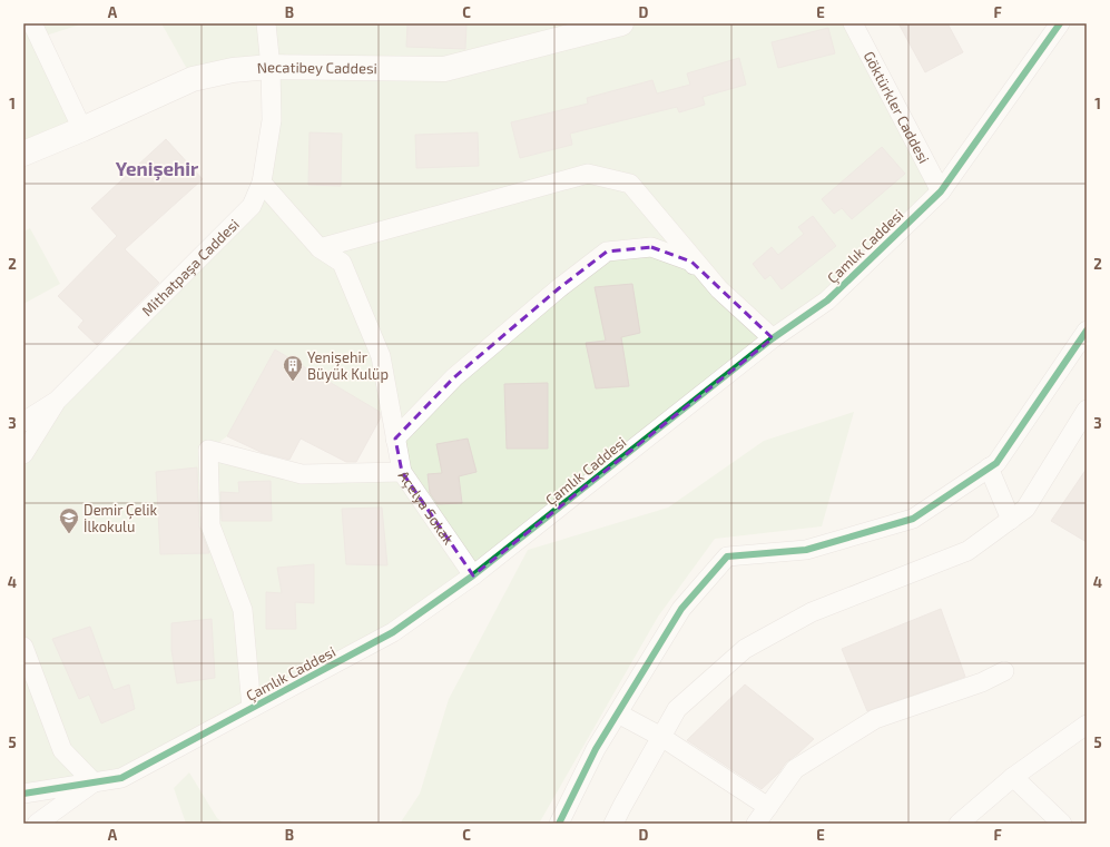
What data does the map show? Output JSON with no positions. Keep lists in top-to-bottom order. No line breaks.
{"streets":{"street":["Necatibey Caddesi","Göktürkler Caddesi","Çamlık Caddesi","Mithatpaşa Caddesi","Açelya Sokak"]},"crossings":[["Necatibey Caddesi","Mithatpaşa Caddesi"],["Göktürkler Caddesi","Çamlık Caddesi"],["Çamlık Caddesi","Açelya Sokak"],["Mithatpaşa Caddesi","Açelya Sokak"]],"districts":["Yenişehir"],"places":{"building":["Yenişehir Büyük Kulüp"],"school or university":["Demir Çelik İlkokulu"]},"grid":{"columns":["A","B","C","D","E","F"],"rows":["1","2","3","4","5"]}}
